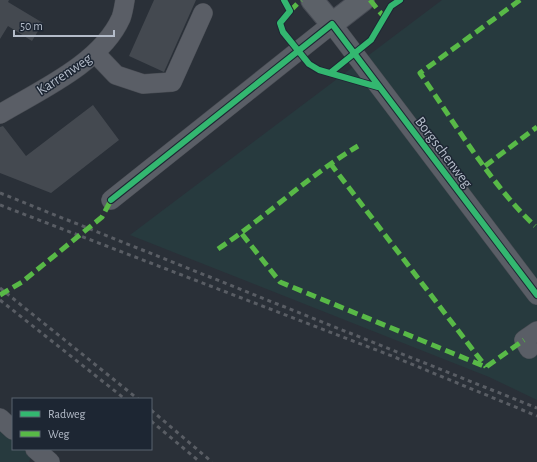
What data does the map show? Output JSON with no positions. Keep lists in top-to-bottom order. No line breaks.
{"streets":{"main road":["Borgschenweg"],"street":["Karrenweg"]},"legend":["Radweg","Weg"],"scale_bar":"50 m"}
